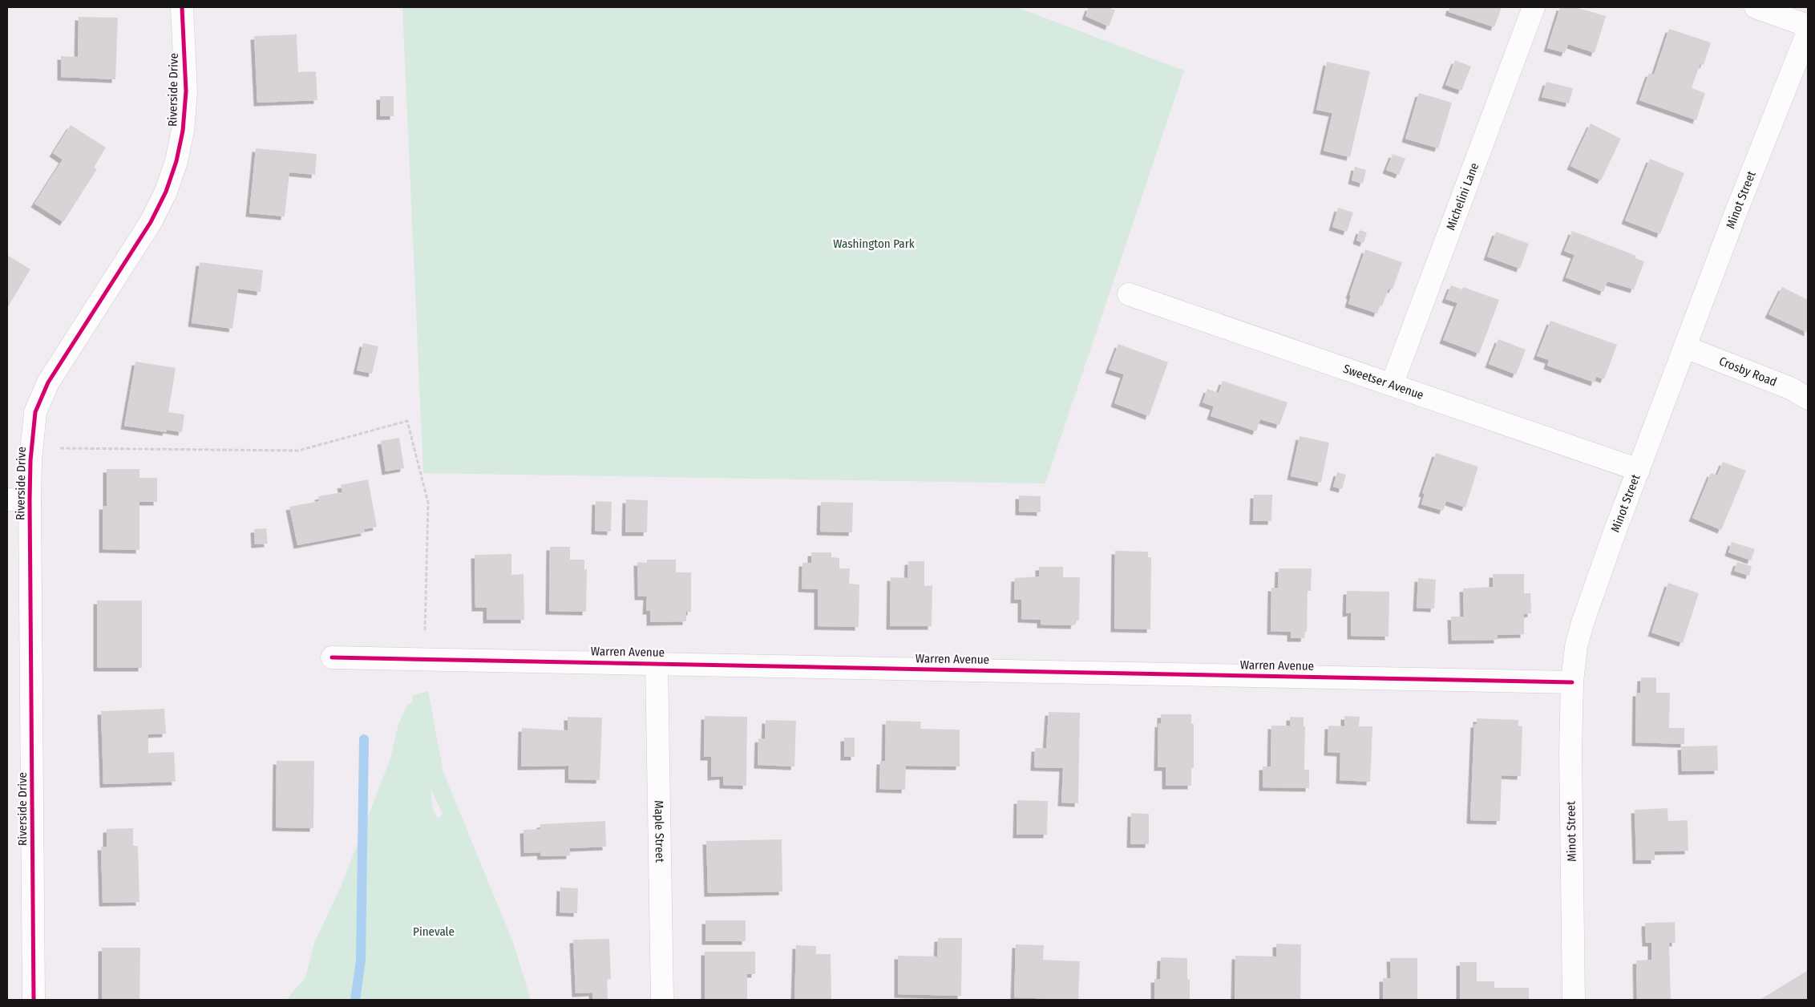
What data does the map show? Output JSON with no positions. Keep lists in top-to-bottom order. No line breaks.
{"streets":{"street":["Riverside Drive","Michelini Lane","Minot Street","Crosby Road","Sweetser Avenue","Warren Avenue","Maple Street"]},"crossings":[["Michelini Lane","Sweetser Avenue"],["Minot Street","Crosby Road"],["Minot Street","Sweetser Avenue"],["Minot Street","Warren Avenue"],["Warren Avenue","Maple Street"]],"parks":["Washington Park","Pinevale"]}
